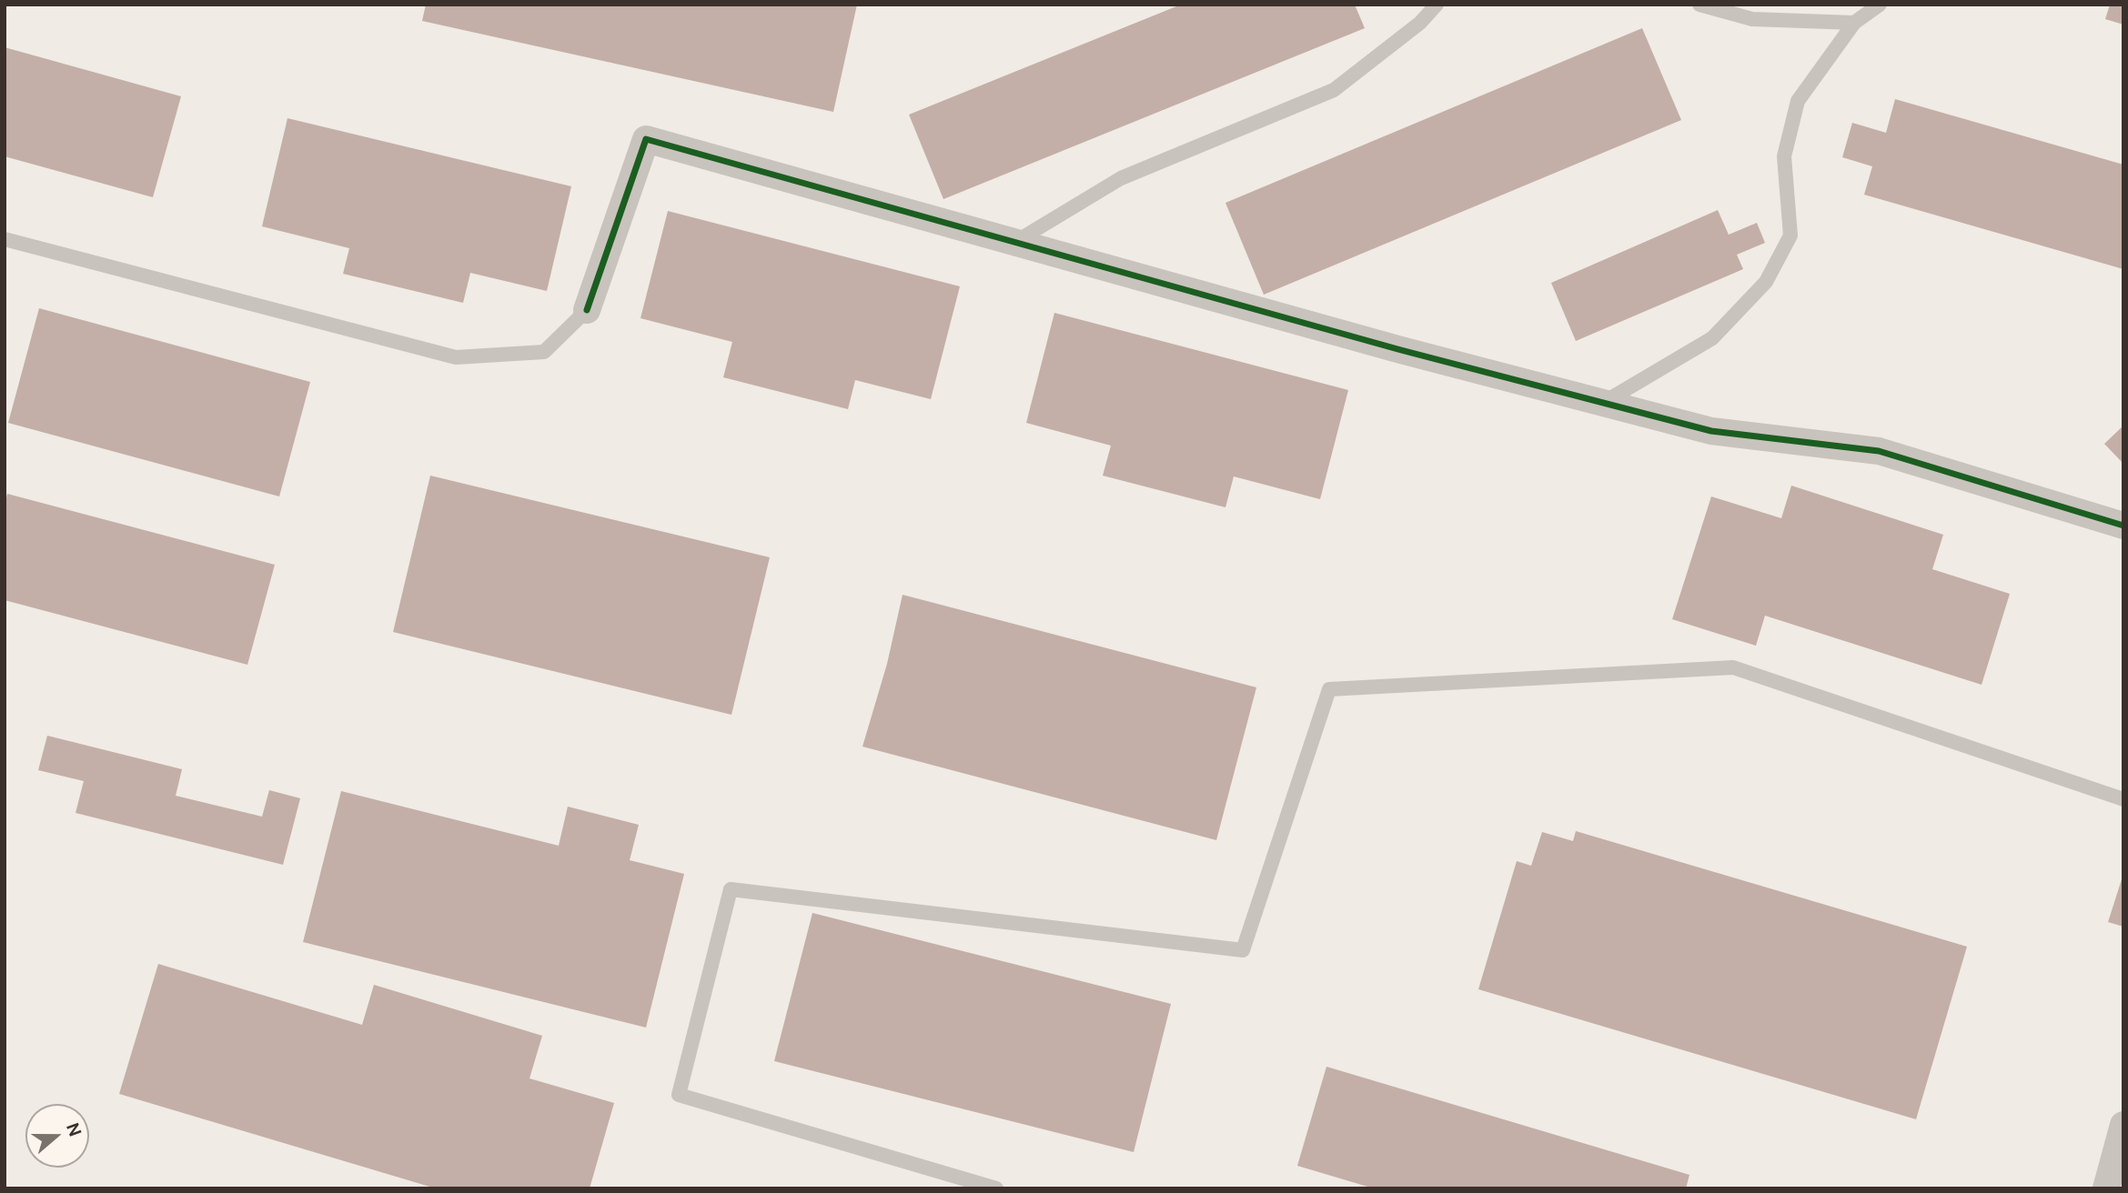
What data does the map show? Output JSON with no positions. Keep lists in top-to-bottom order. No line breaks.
{"north":"right"}
